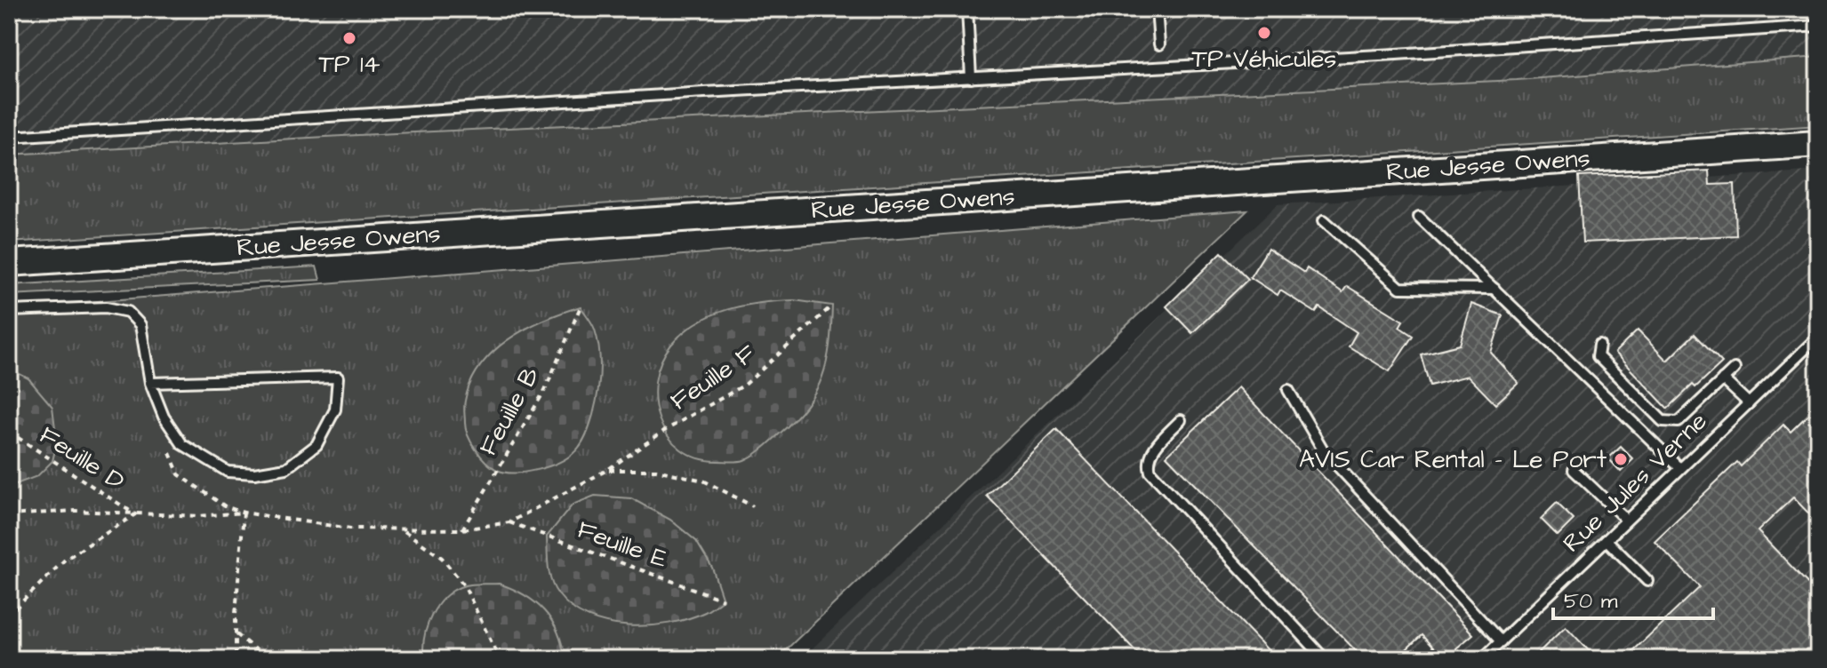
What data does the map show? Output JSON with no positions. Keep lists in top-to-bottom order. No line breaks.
{"streets":{"main road":["Rue Jesse Owens"],"lane":["Rue Jules Verne"],"path":["Feuille F","Feuille B","Feuille D","Feuille E"]},"crossings":[["Feuille F","Feuille E"]],"places":["TP Véhicules","TP 14","AVIS Car Rental - Le Port"],"scale_bar":"50 m"}
